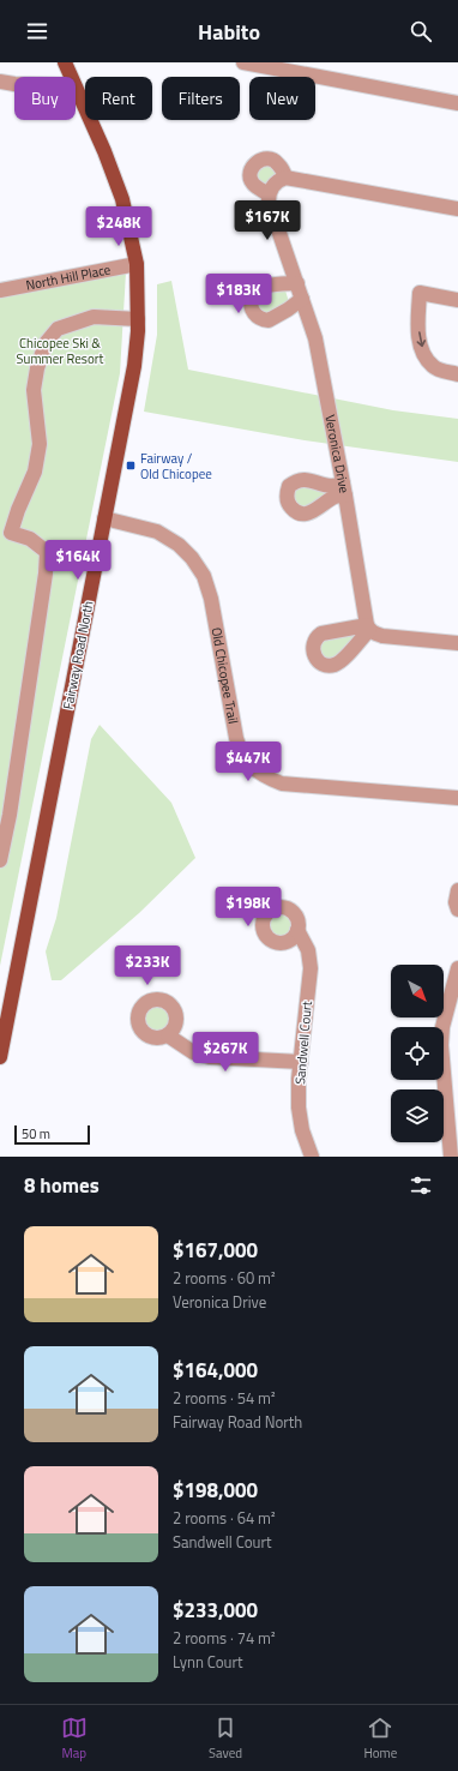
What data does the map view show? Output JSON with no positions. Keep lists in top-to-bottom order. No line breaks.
{"streets":{"main road":["Fairway Road North"],"street":["North Hill Place","Veronica Drive","Old Chicopee Trail","Sandwell Court"]},"crossings":[["North Hill Place","Fairway Road North"],["Fairway Road North","Old Chicopee Trail"]],"parks":["Chicopee Ski & Summer Resort"],"places":{"transit":["Fairway / Old Chicopee"]},"scale_bar":"50 m","north":"bottom right","page":{"header":"Habito","chip":["Buy","Rent","Filters","New"],"price":["$167K","$248K","$183K","$164K","$447K","$198K","$233K","$267K"],"scale":"50 m","heading":"8 homes","list":[{"name":"$167,000","note":"2 rooms · 60 m² · Veronica Drive"},{"name":"$164,000","note":"2 rooms · 54 m² · Fairway Road North"},{"name":"$198,000","note":"2 rooms · 64 m² · Sandwell Court"},{"name":"$233,000","note":"2 rooms · 74 m² · Lynn Court"}],"tabs":["Map","Saved","Home"]}}
